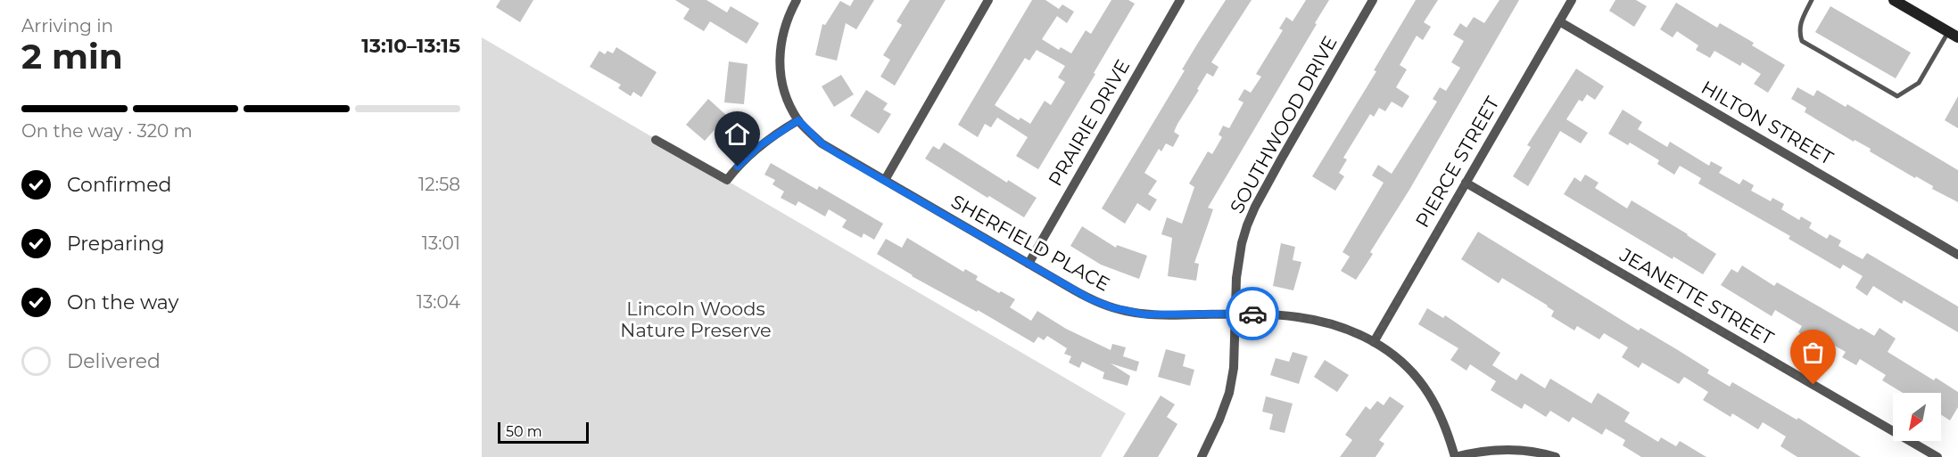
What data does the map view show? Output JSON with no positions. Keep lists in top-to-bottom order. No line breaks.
{"streets":{"street":["PRAIRIE DRIVE","HILTON STREET","SOUTHWOOD DRIVE","PIERCE STREET","SHERFIELD PLACE","JEANETTE STREET"]},"crossings":[["PRAIRIE DRIVE","SHERFIELD PLACE"],["HILTON STREET","PIERCE STREET"],["SOUTHWOOD DRIVE","SHERFIELD PLACE"],["PIERCE STREET","SHERFIELD PLACE"],["PIERCE STREET","JEANETTE STREET"]],"parks":["Lincoln Woods Nature Preserve"],"scale_bar":"50 m","north":"bottom left","page":{"heading":["2 min","Arriving in","13:10–13:15"],"bar":"On the way · 320 m","list":[["Confirmed","12:58"],["Preparing","13:01"],["On the way","13:04"],"Delivered"],"scale":"50 m"}}
